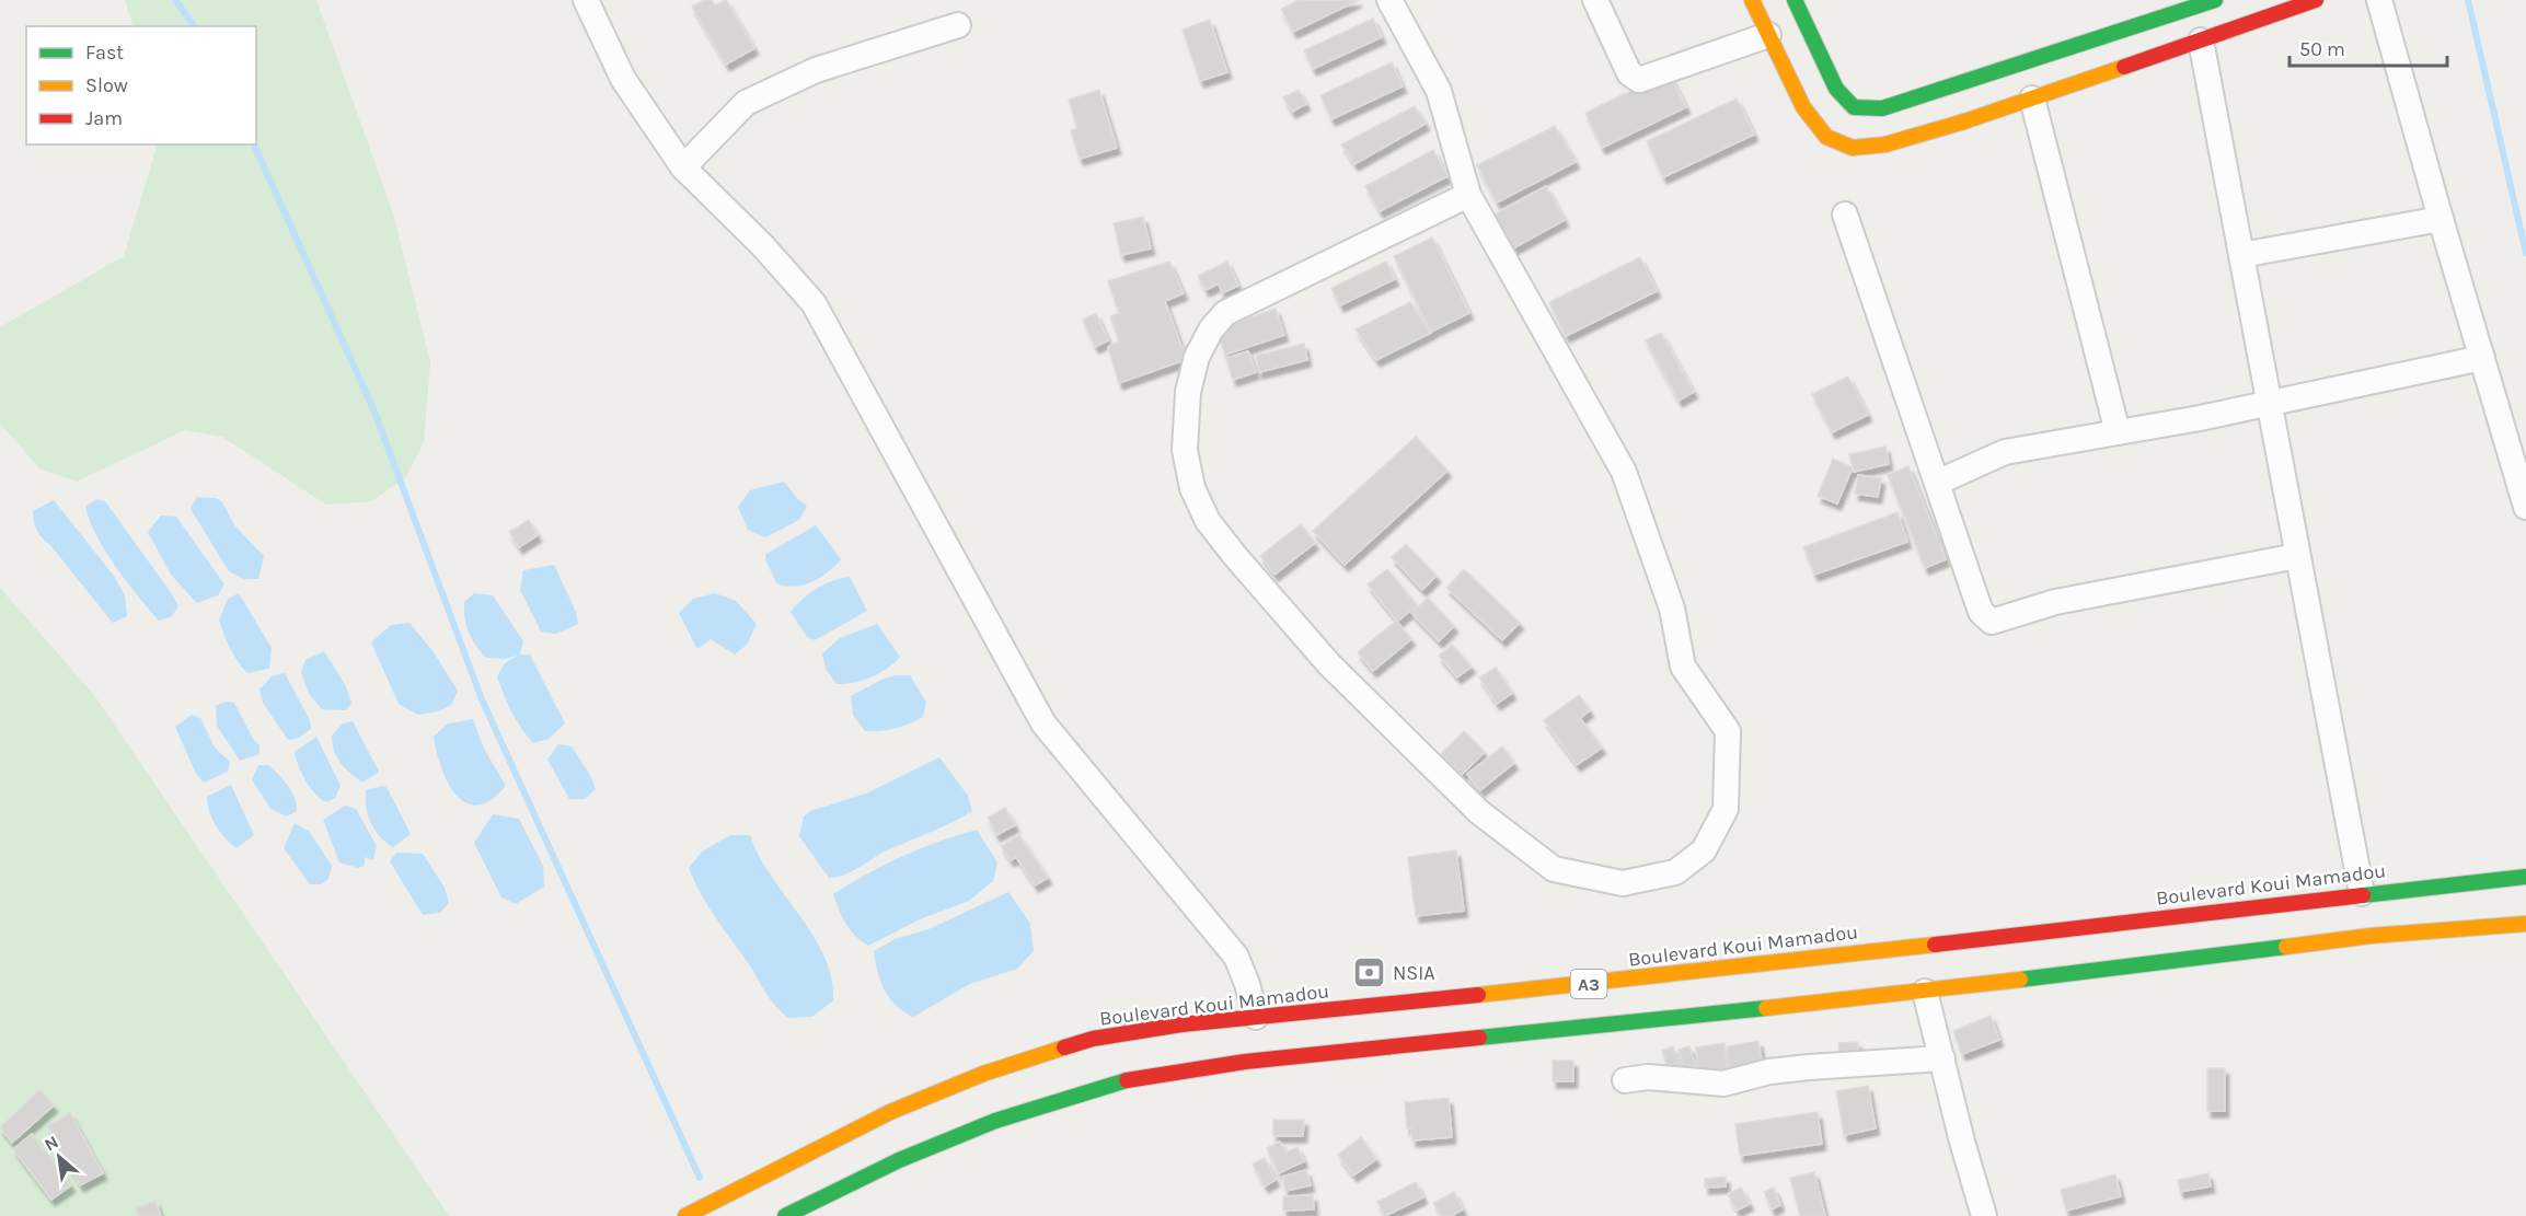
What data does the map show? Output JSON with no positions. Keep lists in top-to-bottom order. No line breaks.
{"streets":{"main road":["Boulevard Koui Mamadou","A3"]},"places":{"bank":["NSIA"]},"legend":["Fast","Slow","Jam"],"scale_bar":"50 m","north":"top left"}
